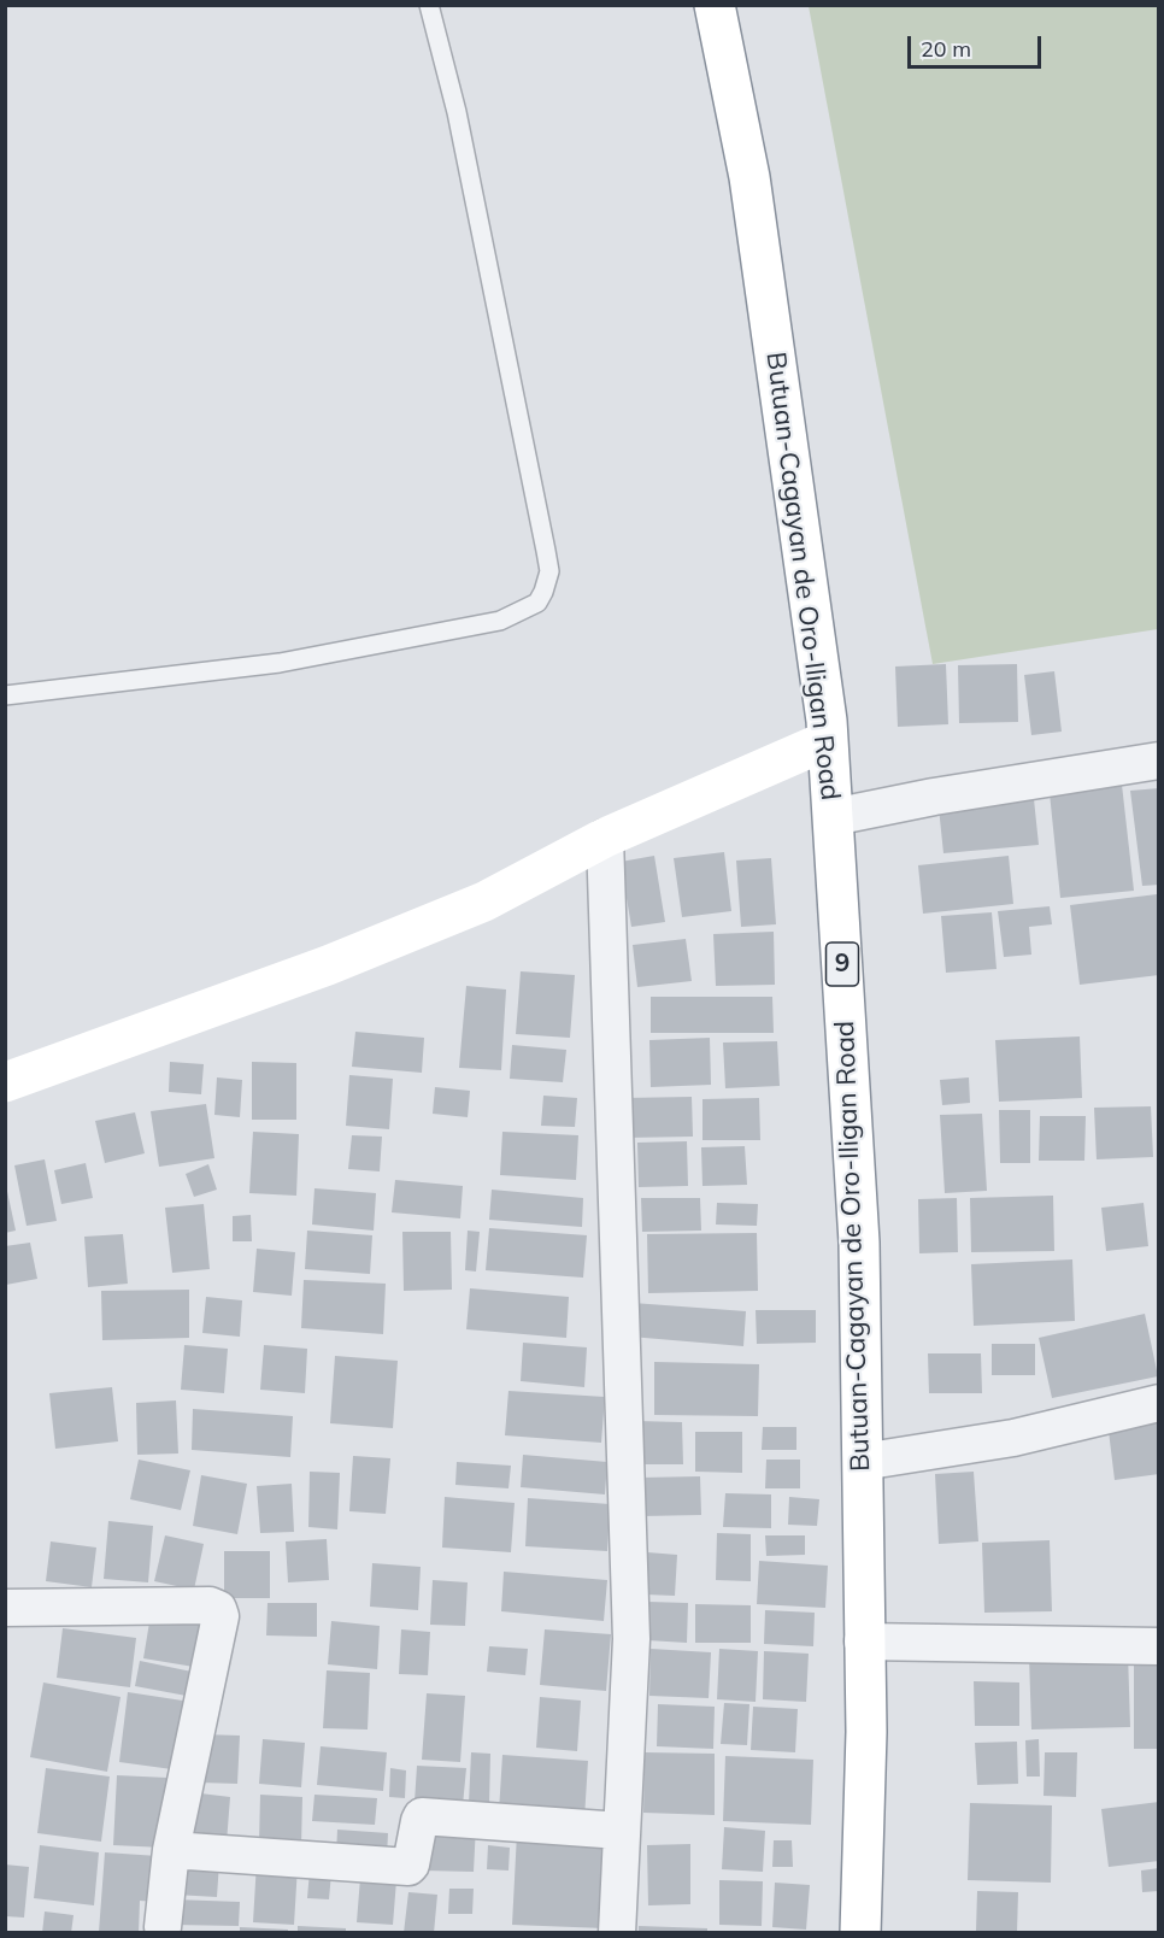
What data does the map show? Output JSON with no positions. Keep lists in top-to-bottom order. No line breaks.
{"streets":{"main road":["Butuan-Cagayan de Oro-Iligan Road","9"]},"scale_bar":"20 m"}
